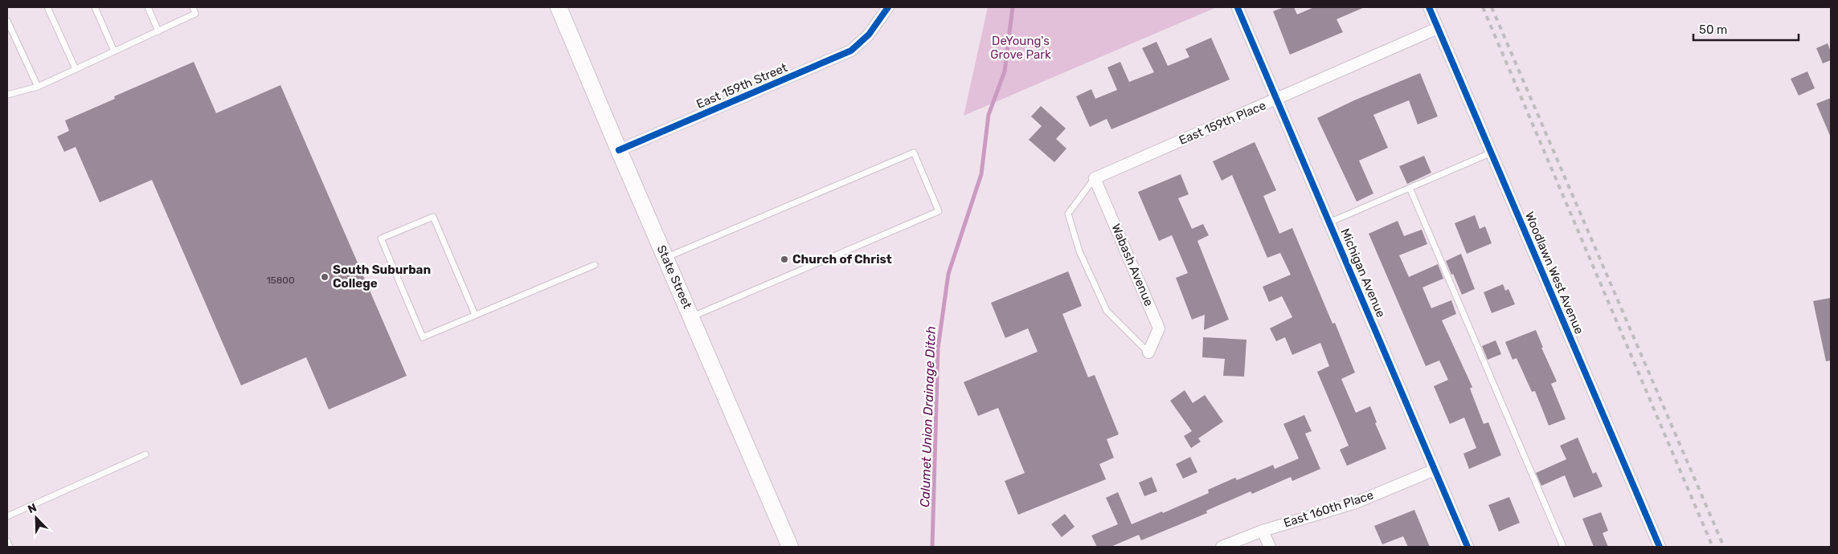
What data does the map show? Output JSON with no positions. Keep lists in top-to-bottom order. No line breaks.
{"streets":{"main road":["State Street"],"street":["East 159th Street","East 159th Place","Wabash Avenue","Michigan Avenue","Woodlawn West Avenue","East 160th Place"]},"crossings":[["East 159th Street","State Street"],["East 159th Place","Wabash Avenue"],["East 159th Place","Michigan Avenue"],["East 159th Place","Woodlawn West Avenue"],["Michigan Avenue","East 160th Place"]],"water":["Calumet Union Drainage Ditch"],"parks":["DeYoung's Grove Park"],"places":["Church of Christ","South Suburban College"],"house_numbers":["15800"],"scale_bar":"50 m","north":"top left"}
